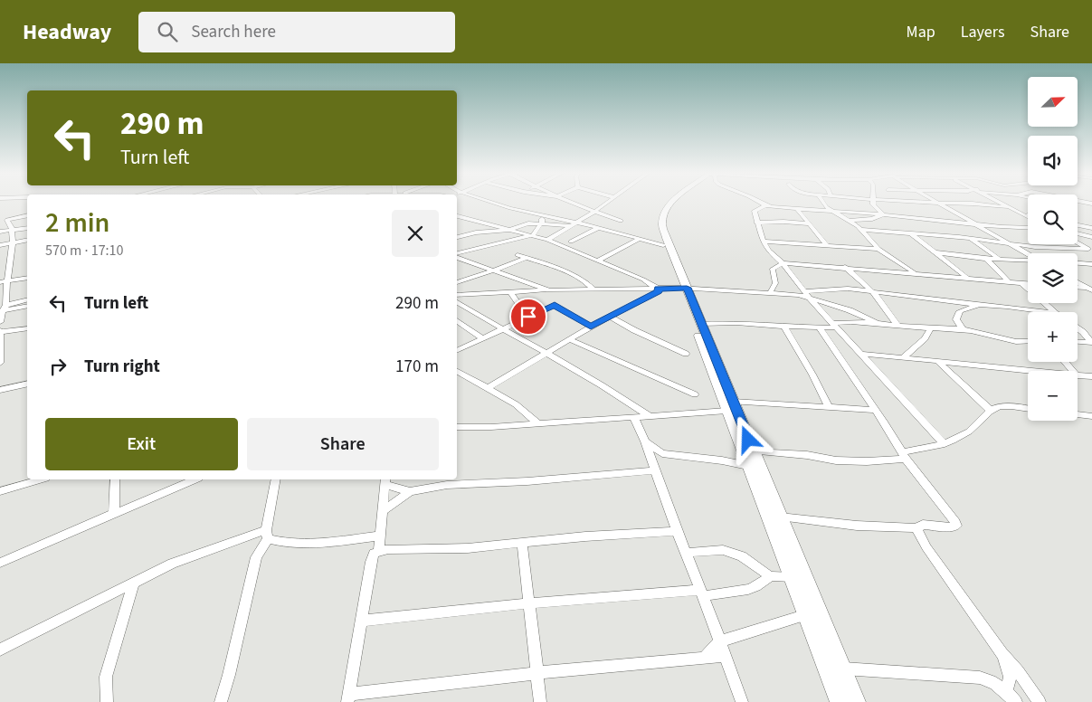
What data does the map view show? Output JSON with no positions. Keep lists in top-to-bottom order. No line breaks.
{"north":"top right","page":{"header":"Headway","search":"Search here","nav":["Map","Layers","Share"],"map_buttons":["+","−"],"turn":["290 m","Turn left"],"heading":["2 min","570 m · 17:10"],"list":[{"name":"Turn left","value":"290 m"},{"name":"Turn right","value":"170 m"}],"buttons":["Exit","Share"]}}
